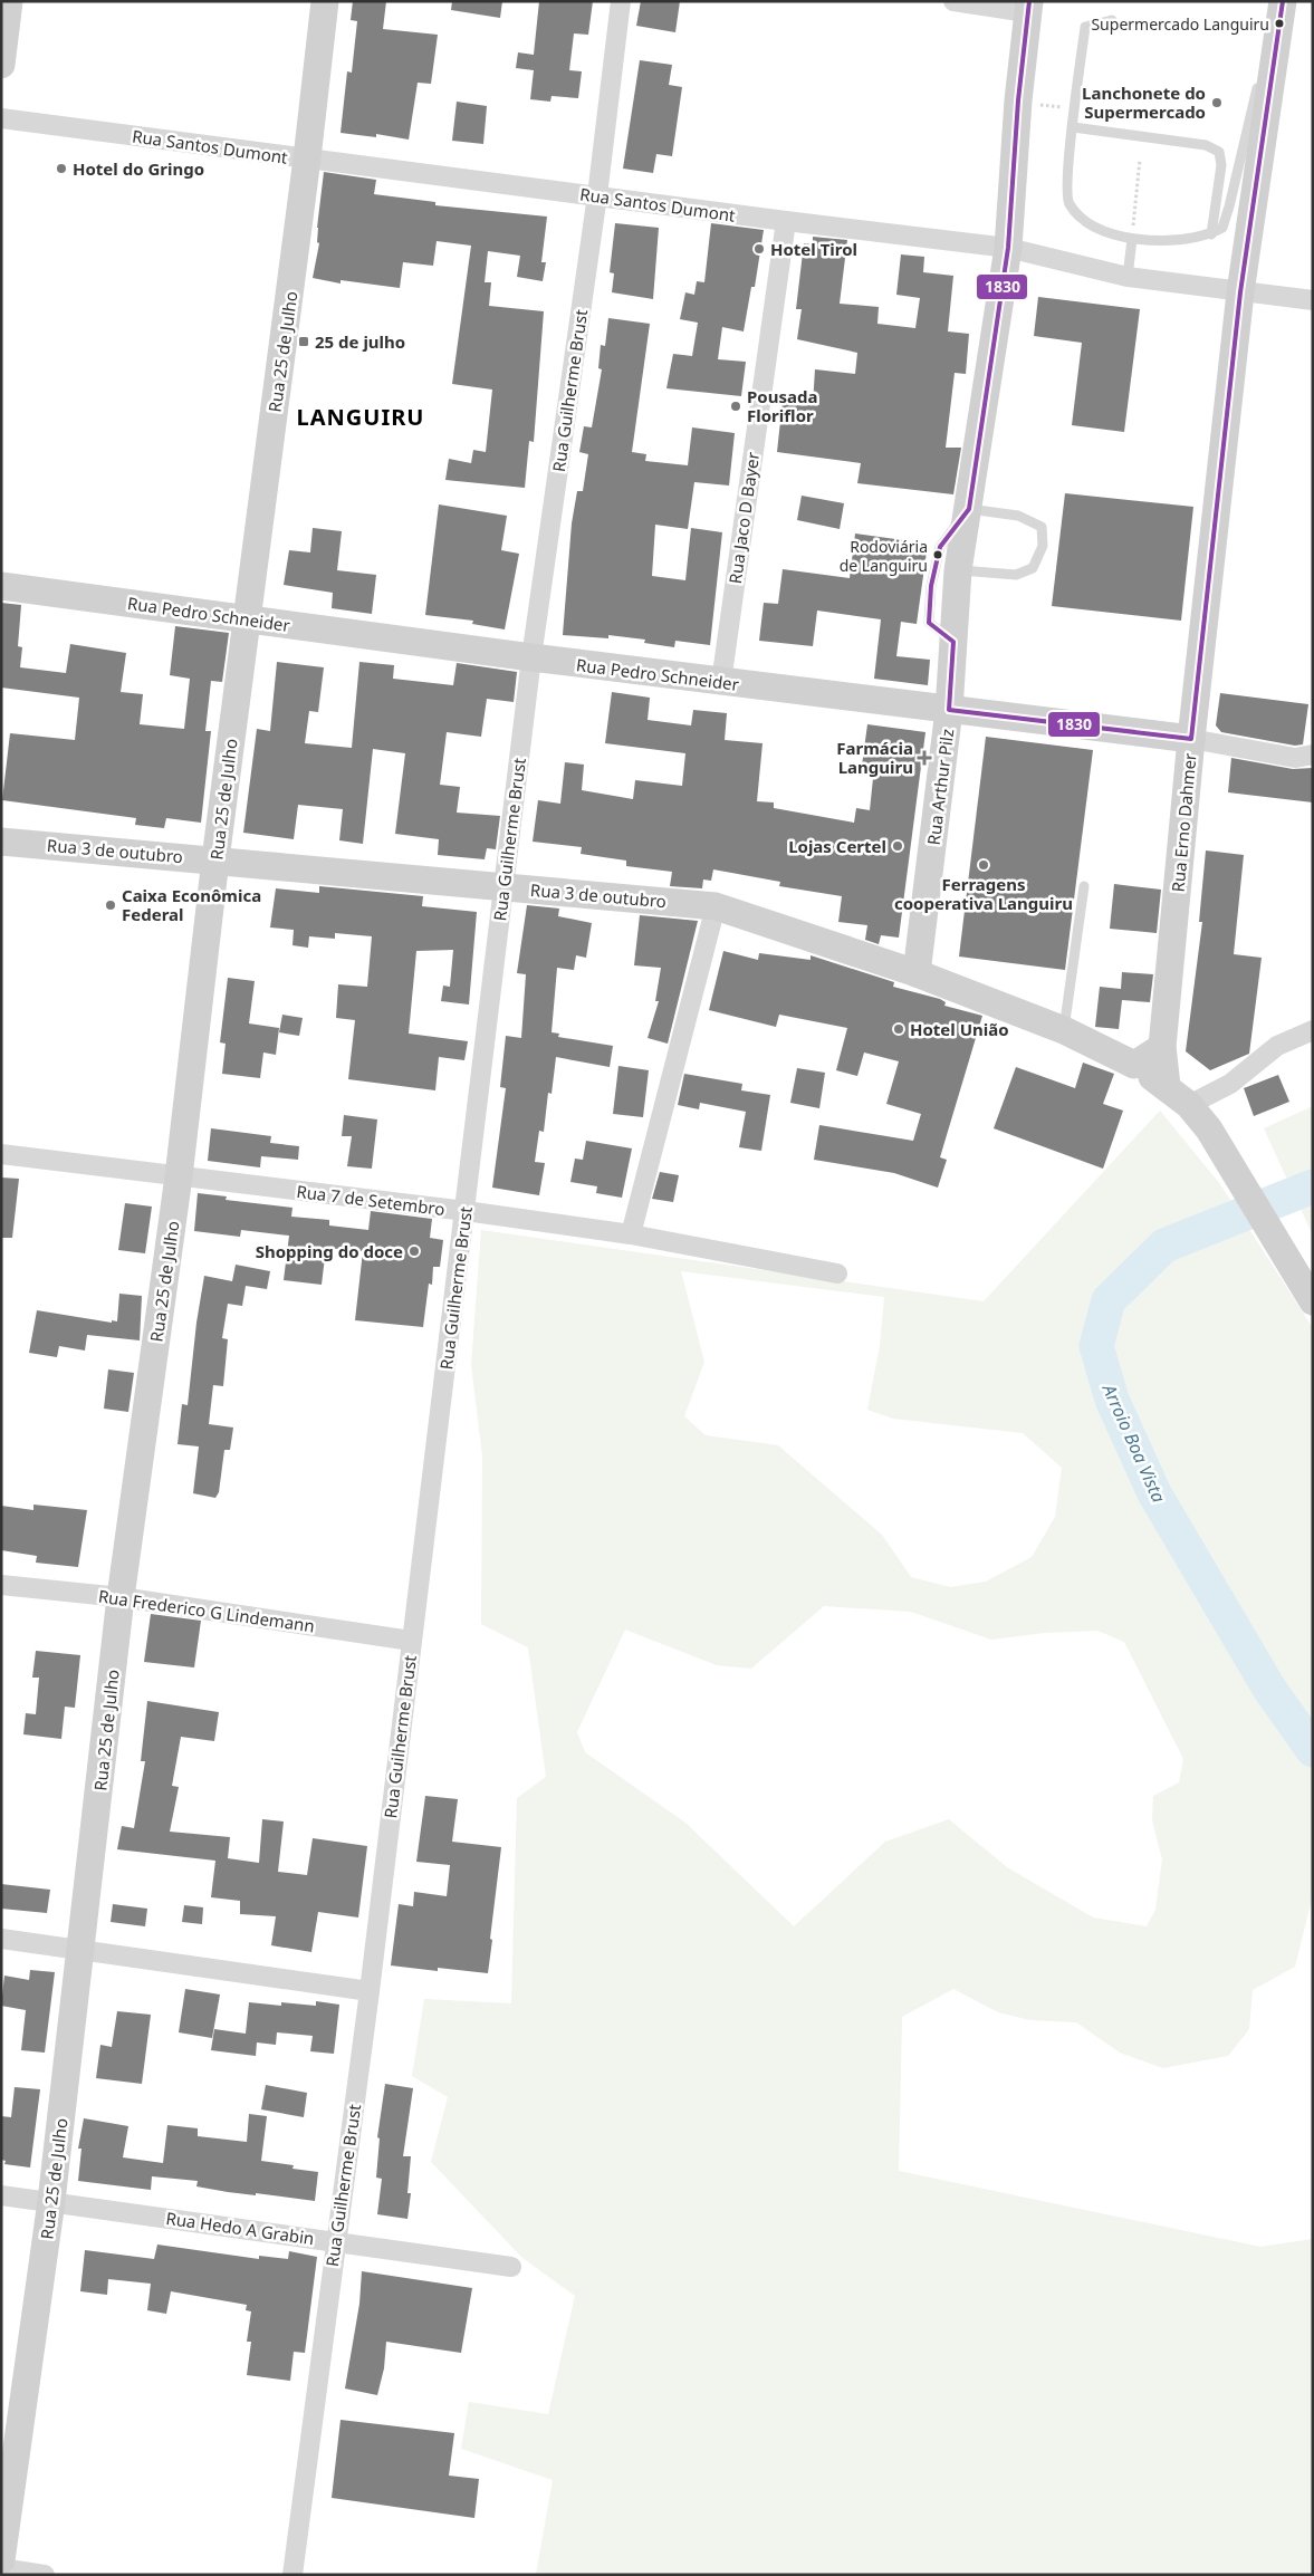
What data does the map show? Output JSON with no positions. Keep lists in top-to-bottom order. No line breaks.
{"streets":{"main road":["Rua 25 de Julho","Rua Pedro Schneider","Rua Arthur Pilz","Rua Erno Dahmer","Rua 3 de outubro"],"street":["Rua Santos Dumont","Rua Guilherme Brust","Rua Jaco D Bayer","Rua 7 de Setembro","Rua Frederico G Lindemann","Rua Hedo A Grabin"]},"crossings":[["Rua Santos Dumont","Rua 25 de Julho"],["Rua Santos Dumont","Rua Guilherme Brust"],["Rua Santos Dumont","Rua Jaco D Bayer"],["Rua Santos Dumont","Rua Arthur Pilz"],["Rua Santos Dumont","Rua Erno Dahmer"],["Rua 25 de Julho","Rua Pedro Schneider"],["Rua 25 de Julho","Rua 3 de outubro"],["Rua 25 de Julho","Rua 7 de Setembro"],["Rua 25 de Julho","Rua Frederico G Lindemann"],["Rua 25 de Julho","Rua Hedo A Grabin"],["Rua Guilherme Brust","Rua Pedro Schneider"],["Rua Guilherme Brust","Rua 3 de outubro"],["Rua Guilherme Brust","Rua 7 de Setembro"],["Rua Guilherme Brust","Rua Frederico G Lindemann"],["Rua Guilherme Brust","Rua Hedo A Grabin"],["Rua Jaco D Bayer","Rua Pedro Schneider"],["Rua Pedro Schneider","Rua Arthur Pilz"],["Rua Pedro Schneider","Rua Erno Dahmer"],["Rua Arthur Pilz","Rua 3 de outubro"],["Rua Erno Dahmer","Rua 3 de outubro"]],"districts":["LANGUIRU"],"water":["Arroio Boa Vista"],"places":{"other":["Supermercado Languiru","Lanchonete do Supermercado","Hotel do Gringo","Hotel Tirol","Pousada Floriflor","Rodoviária de Languiru","Lojas Certel","Ferragens cooperativa Languiru","Caixa Econômica Federal","Hotel União","Shopping do doce"],"transit":["25 de julho"],"health":["Farmácia Languiru"]},"lines":["transit line 1830"]}
